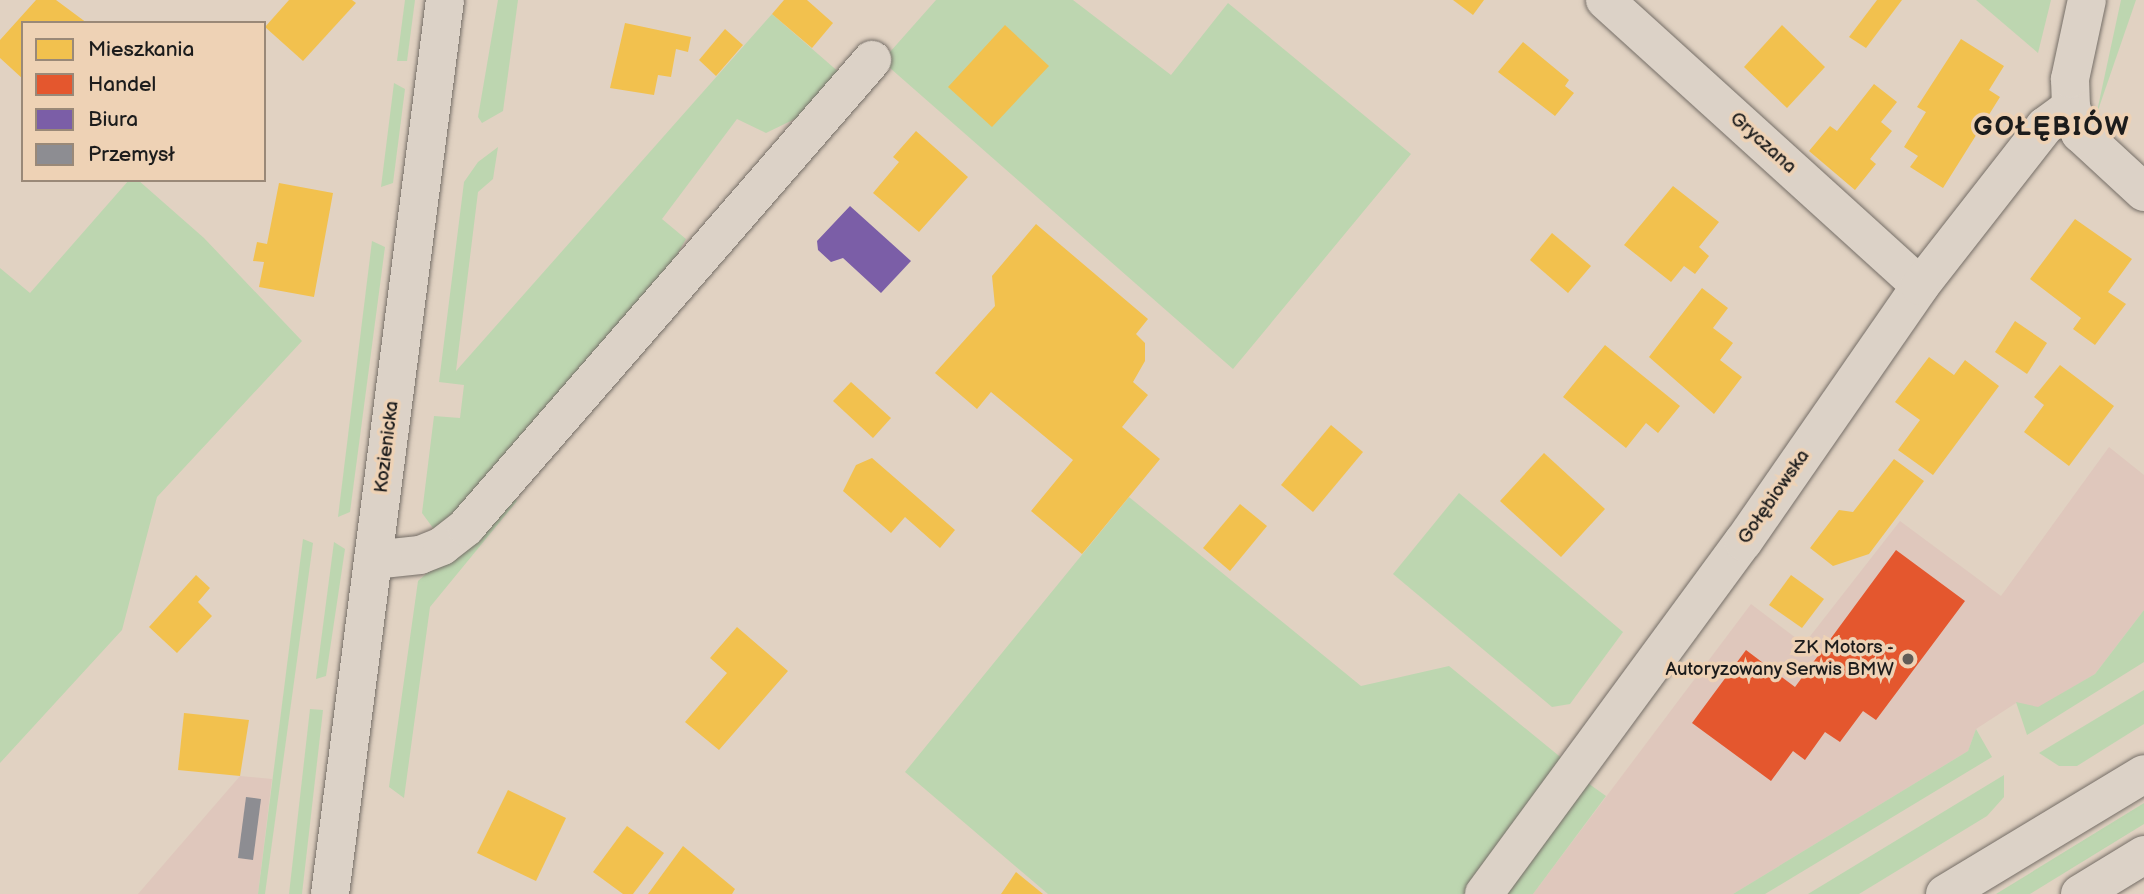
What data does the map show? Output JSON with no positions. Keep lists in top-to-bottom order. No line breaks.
{"streets":{"street":["Gryczana","Kozienicka","Gołębiowska"]},"crossings":[["Gryczana","Gołębiowska"]],"districts":["GOŁĘBIÓW"],"places":["ZK Motors - Autoryzowany Serwis BMW"],"legend":["Mieszkania","Handel","Biura","Przemysł"]}
